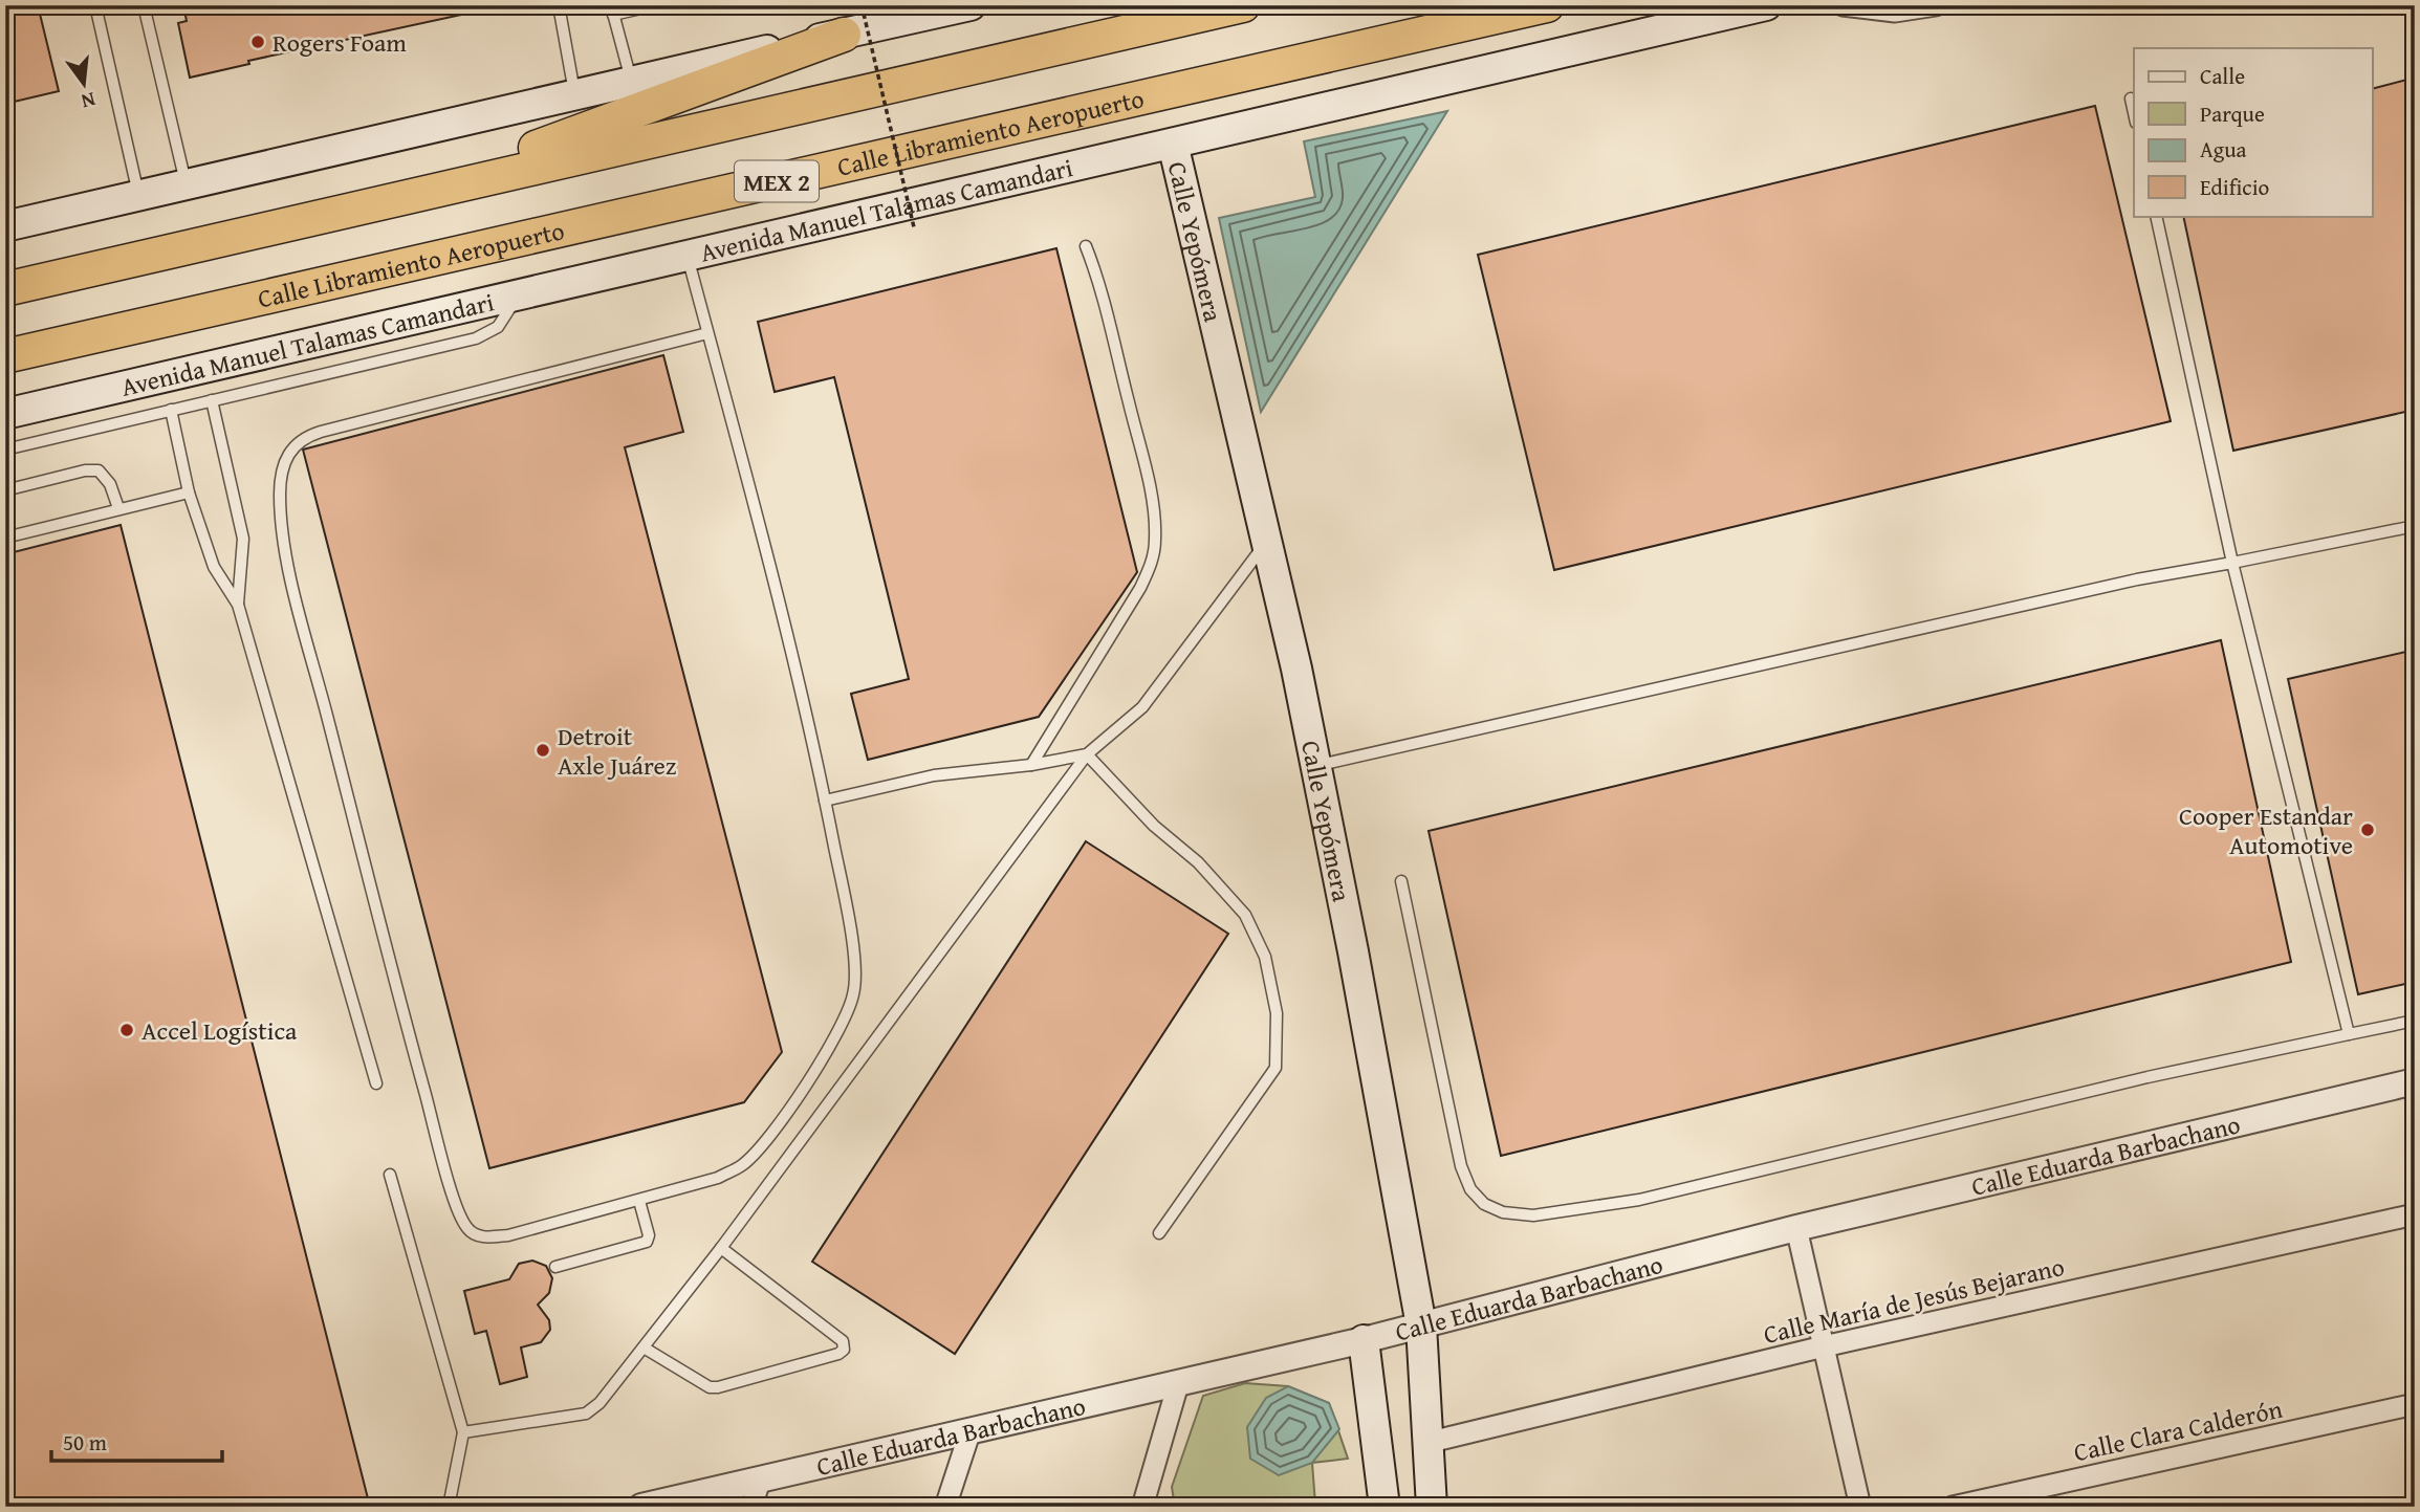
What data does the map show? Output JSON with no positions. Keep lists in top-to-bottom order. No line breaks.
{"streets":{"highway":["Calle Libramiento Aeropuerto","MEX 2"],"main road":["Avenida Manuel Talamas Camandari","Calle Yepómera"],"street":["Calle Eduarda Barbachano","Calle María de Jesús Bejarano","Calle Clara Calderón"]},"crossings":[["Avenida Manuel Talamas Camandari","Calle Yepómera"],["Calle Yepómera","Calle Eduarda Barbachano"],["Calle Yepómera","Calle María de Jesús Bejarano"]],"places":["Rogers Foam","Detroit Axle Juárez","Cooper Estandar Automotive","Accel Logística"],"legend":["Calle","Parque","Agua","Edificio"],"scale_bar":"50 m","north":"bottom"}
